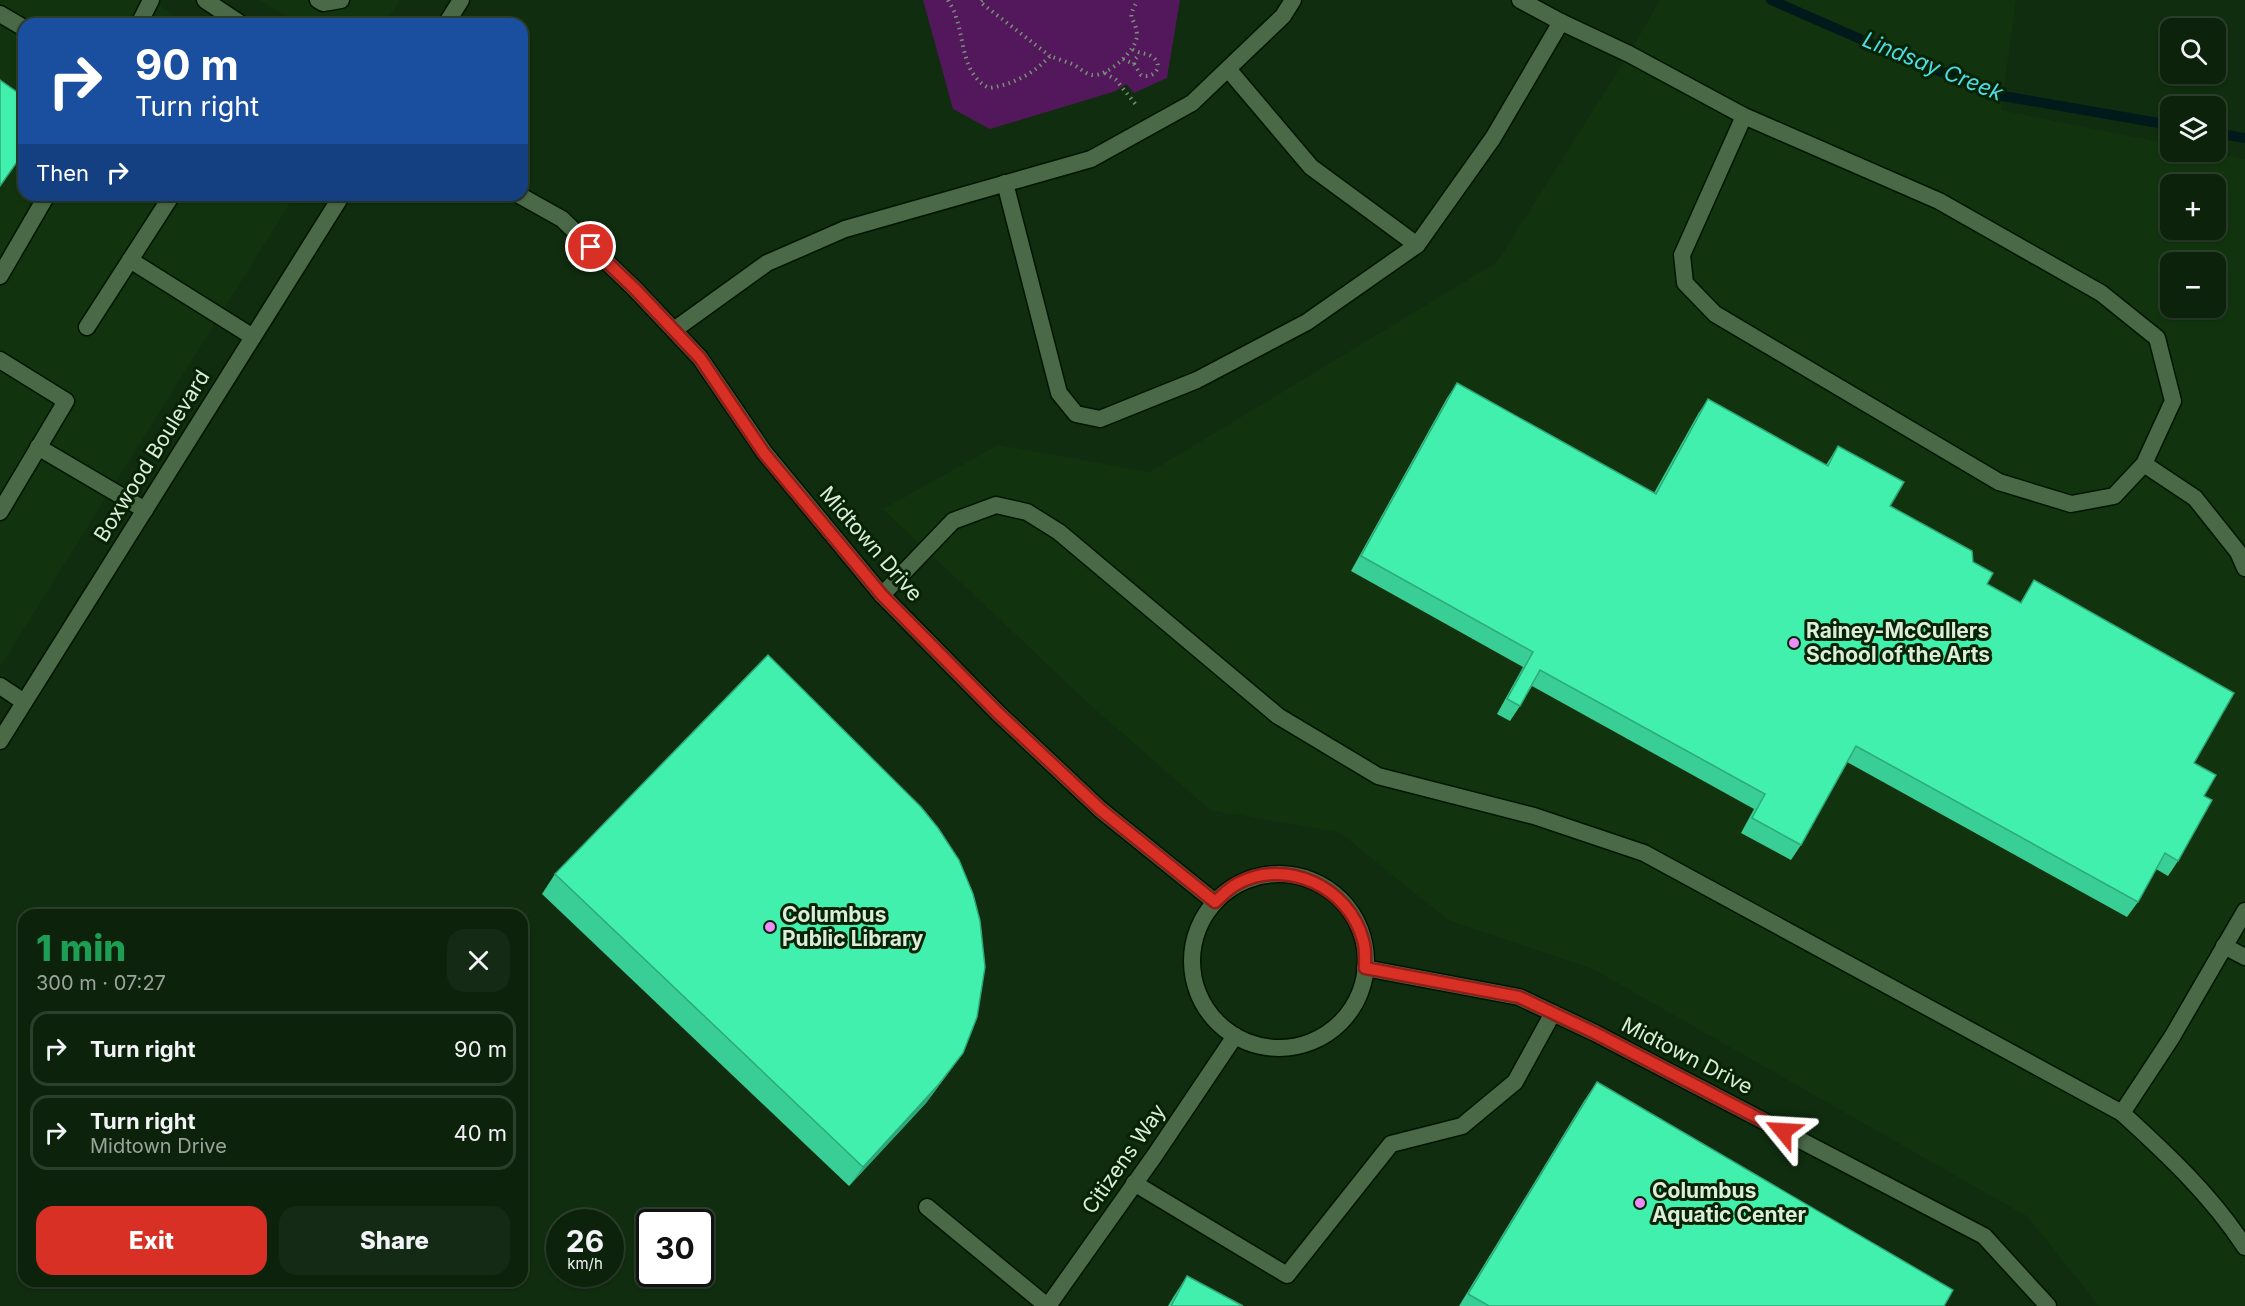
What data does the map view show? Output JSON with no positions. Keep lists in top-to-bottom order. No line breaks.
{"streets":{"street":["Boxwood Boulevard","Midtown Drive","Citizens Way"]},"crossings":[["Midtown Drive","Citizens Way"]],"water":["Lindsay Creek"],"places":["Rainey-McCullers School of the Arts","Columbus Public Library","Columbus Aquatic Center"],"page":{"map_buttons":["+","−"],"turn":["90 m","Turn right"],"then":"Then","heading":["1 min","300 m · 07:27"],"list":[{"name":"Turn right","value":"90 m"},{"name":"Turn right","note":"Midtown Drive","value":"40 m"}],"buttons":["Exit","Share"],"speed":"26 km/h","limit":"30"}}
